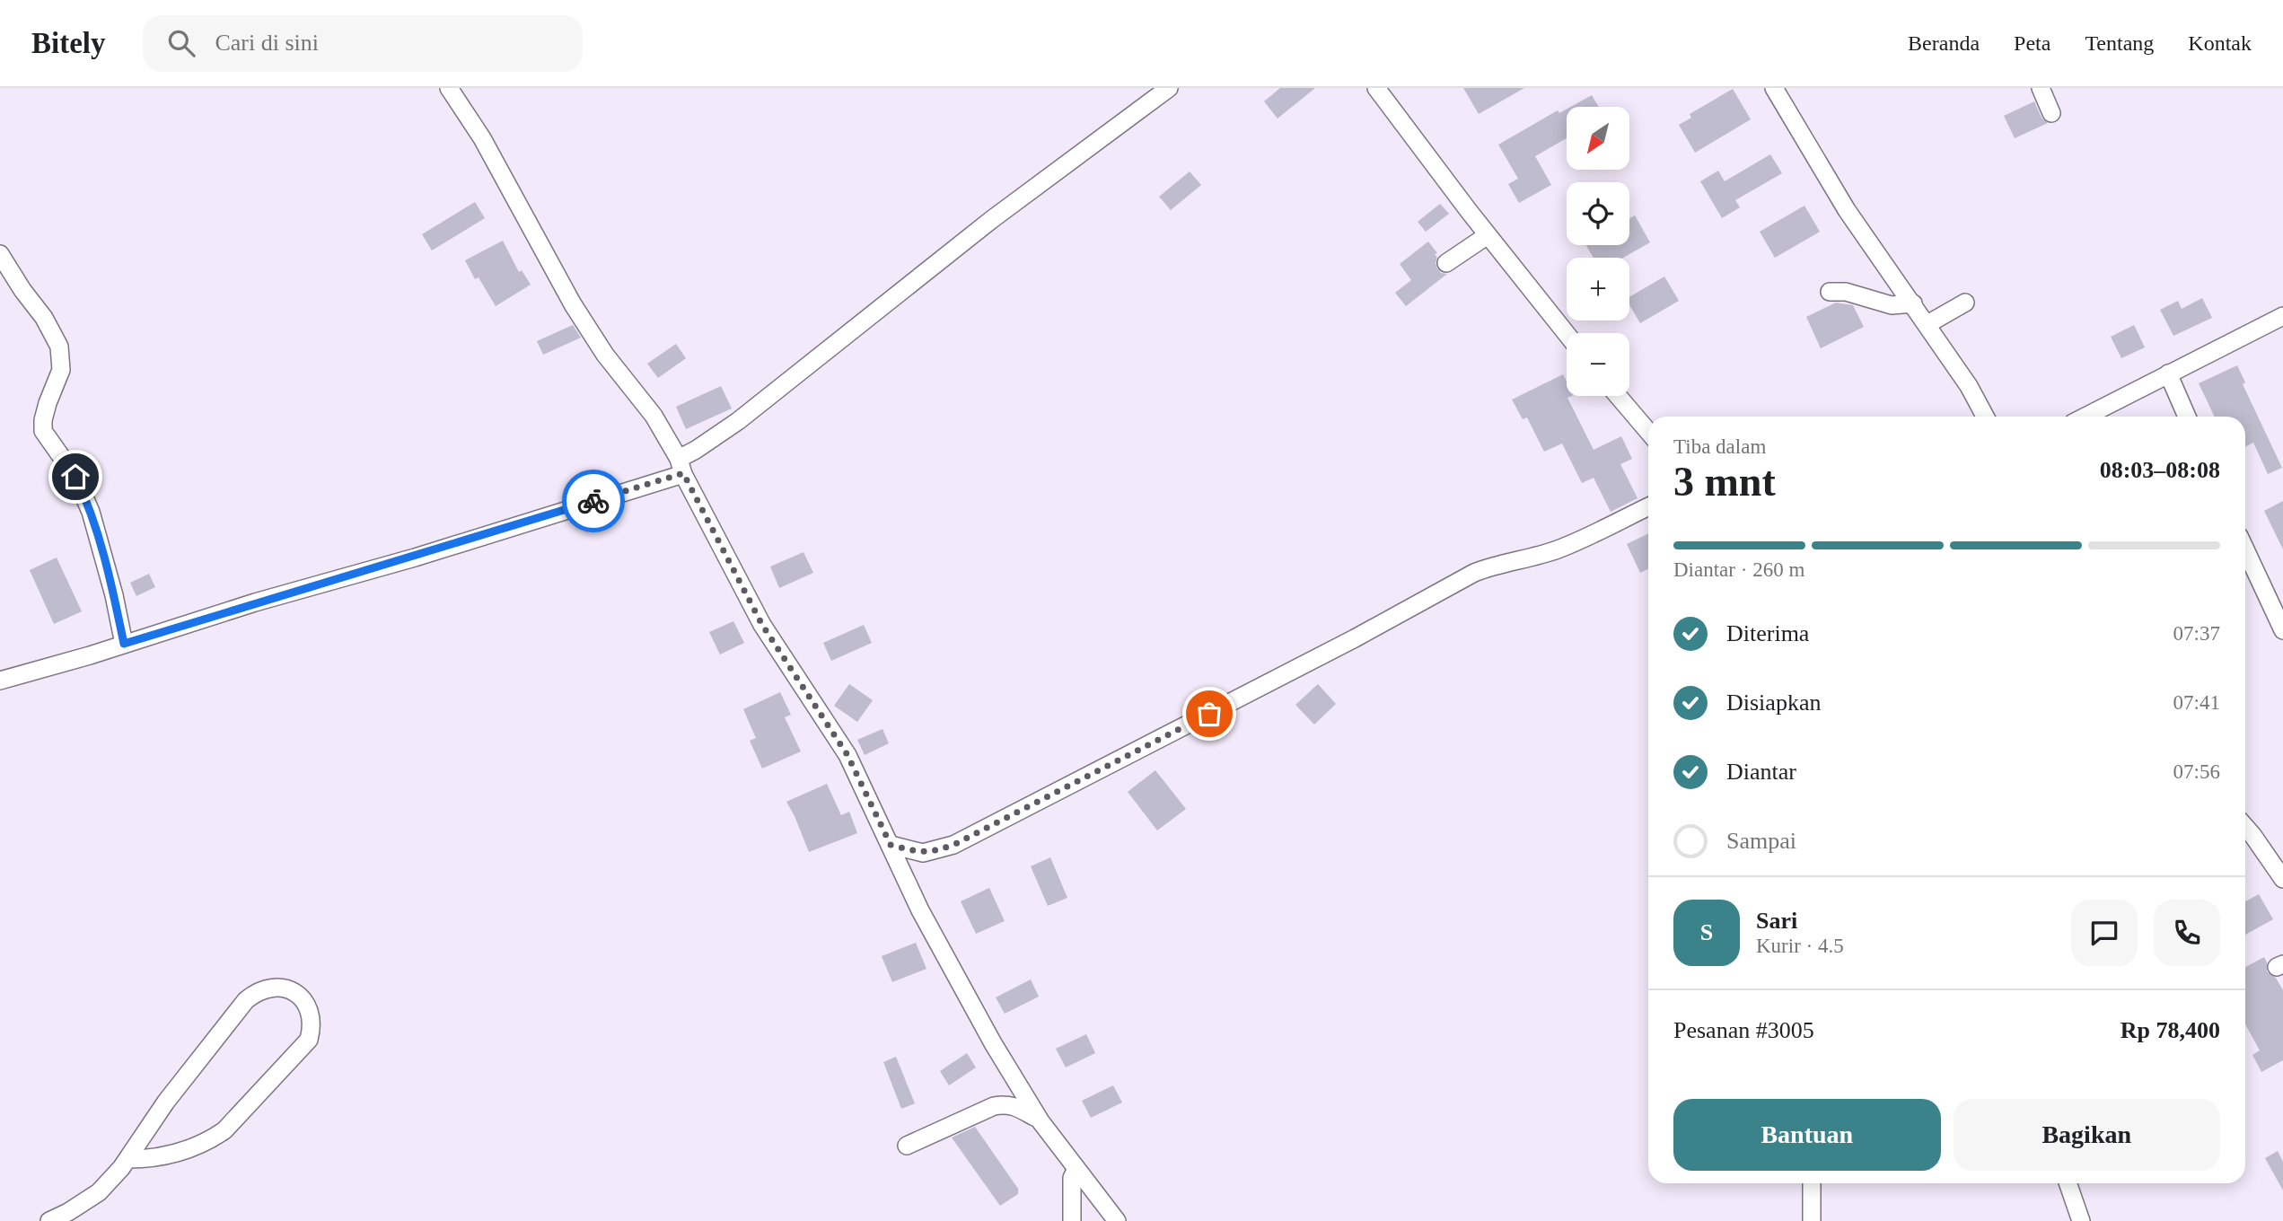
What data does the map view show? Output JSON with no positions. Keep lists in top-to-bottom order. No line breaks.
{"north":"bottom left","page":{"header":"Bitely","search":"Cari di sini","nav":["Beranda","Peta","Tentang","Kontak"],"map_buttons":["+","−"],"heading":["3 mnt","Tiba dalam","08:03–08:08"],"panel":["Sari","Kurir · 4.5","Pesanan #3005","Rp 78,400"],"bar":"Diantar · 260 m","list":[["Diterima","07:37"],["Disiapkan","07:41"],["Diantar","07:56"],"Sampai"],"round":"S","buttons":["Bantuan","Bagikan"]}}
